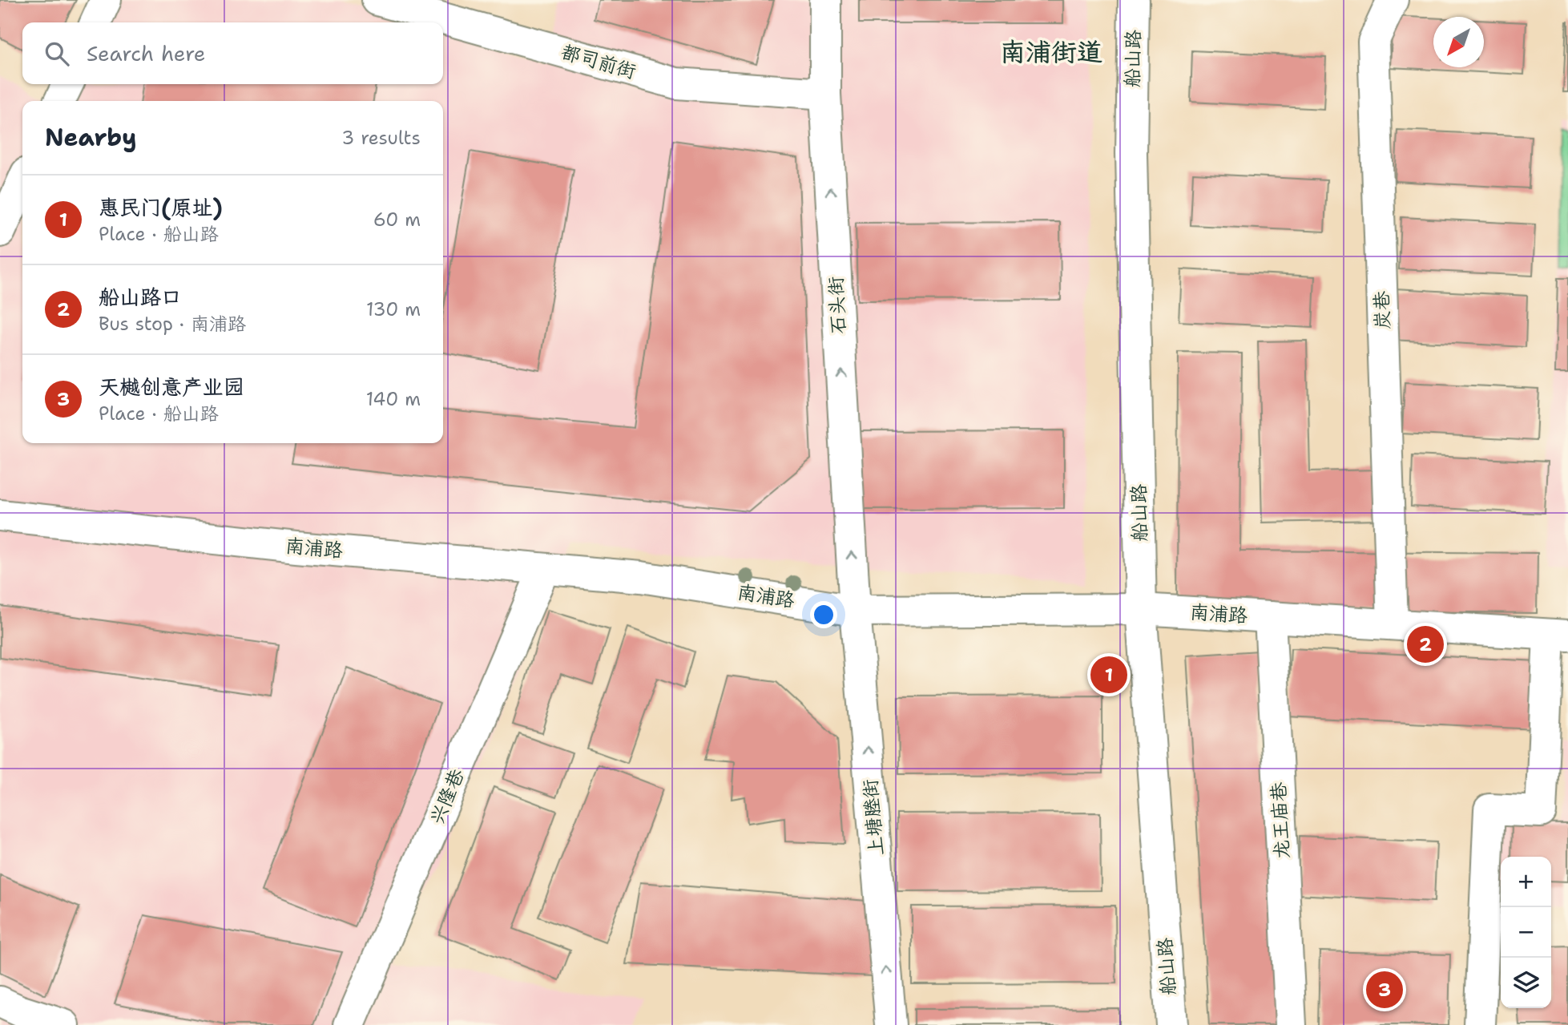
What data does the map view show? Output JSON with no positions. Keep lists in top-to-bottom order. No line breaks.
{"streets":{"street":["船山路","都司前街","石头街","炭巷","南浦路","兴隆巷","上塘塍街","龙王庙巷"]},"crossings":[["船山路","南浦路"],["都司前街","石头街"],["石头街","南浦路"],["石头街","上塘塍街"],["炭巷","南浦路"],["南浦路","兴隆巷"],["南浦路","上塘塍街"],["南浦路","龙王庙巷"]],"one_way":["石头街","上塘塍街"],"districts":["南浦街道"],"north":"bottom left","page":{"search":"Search here","heading":["Nearby","3 results"],"list":[{"mark":"1","name":"惠民门(原址)","note":"Place · 船山路","value":"60 m"},{"mark":"2","name":"船山路口","note":"Bus stop · 南浦路","value":"130 m"},{"mark":"3","name":"天樾创意产业园","note":"Place · 船山路","value":"140 m"}],"pins":["2","1","3"],"map_buttons":["+","−"]}}
